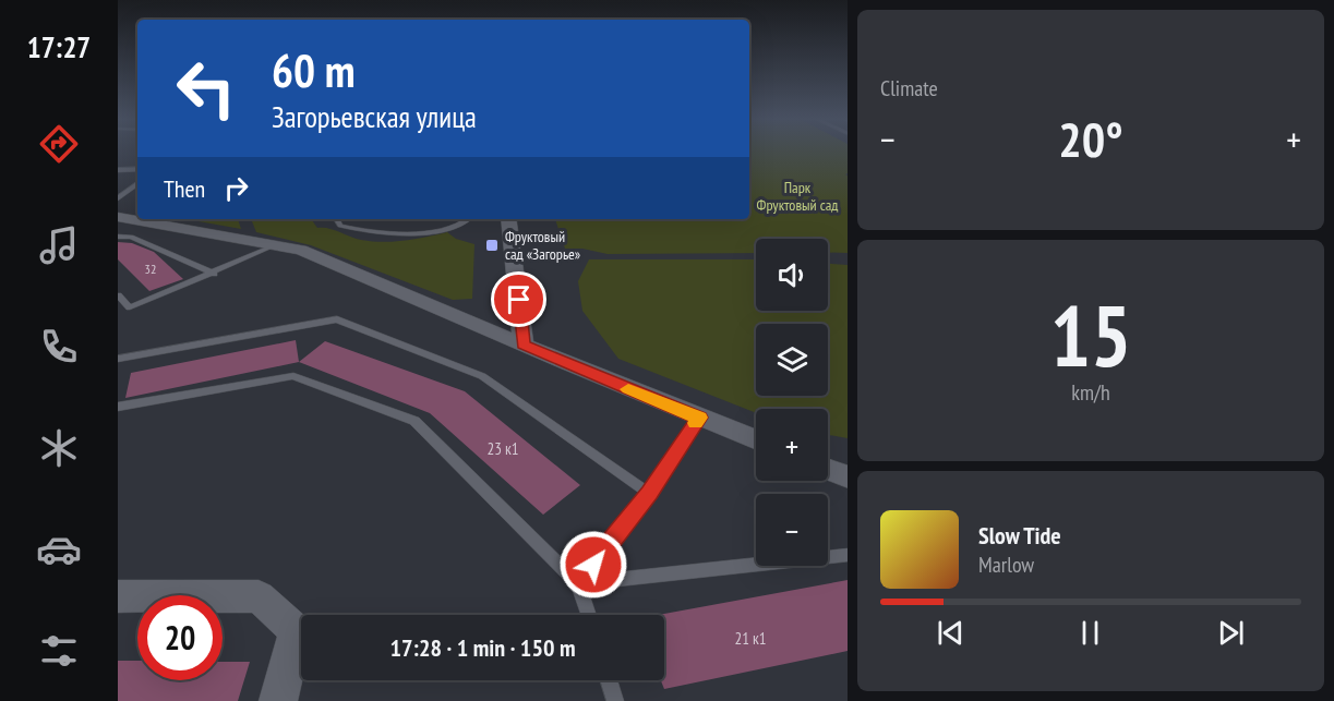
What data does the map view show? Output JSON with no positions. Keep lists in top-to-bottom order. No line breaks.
{"parks":["Парк Фруктовый сад"],"places":{"transit":["Фруктовый сад «Загорье»"]},"house_numbers":["32","23 к1","21 к1"],"page":{"tabs":"17:27","tile":["Climate",["15","km/h"]],"turn":["60 m","Загорьевская улица"],"heat":["−","20°","+"],"then":"Then","map_buttons":["+","−"],"song":["Slow Tide","Marlow"],"limit":"20","trip":"17:28 · 1 min · 150 m"}}
